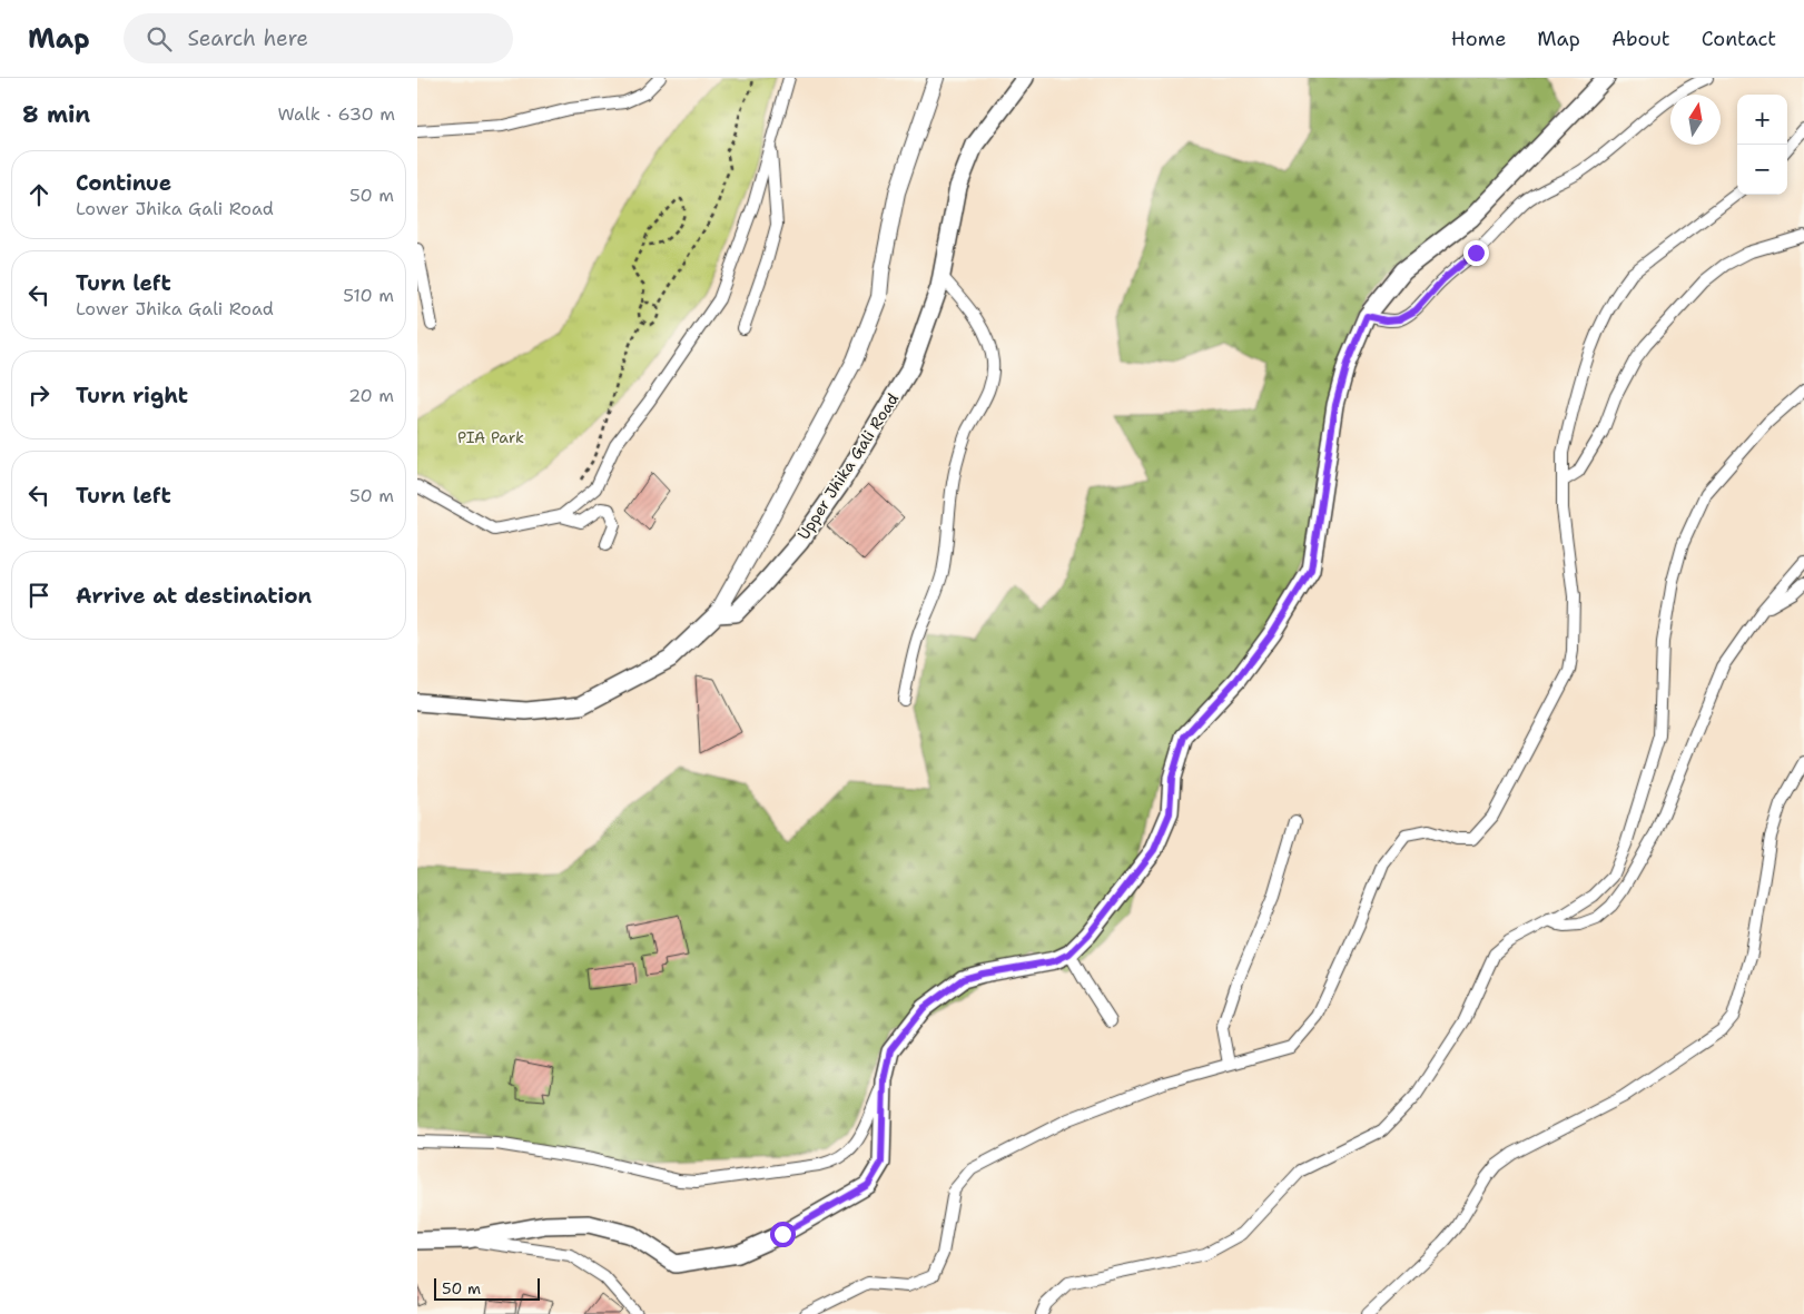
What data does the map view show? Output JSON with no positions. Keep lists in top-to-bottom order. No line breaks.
{"streets":{"main road":["Upper Jhika Gali Road"]},"parks":["PIA Park"],"scale_bar":"50 m","north":"top","page":{"header":"Map","search":"Search here","nav":["Home","Map","About","Contact"],"heading":["8 min","Walk · 630 m"],"map_buttons":["+","−"],"list":[["Continue","Lower Jhika Gali Road","50 m"],["Turn left","Lower Jhika Gali Road","510 m"],["Turn right","20 m"],["Turn left","50 m"],"Arrive at destination"],"scale":"50 m"}}
